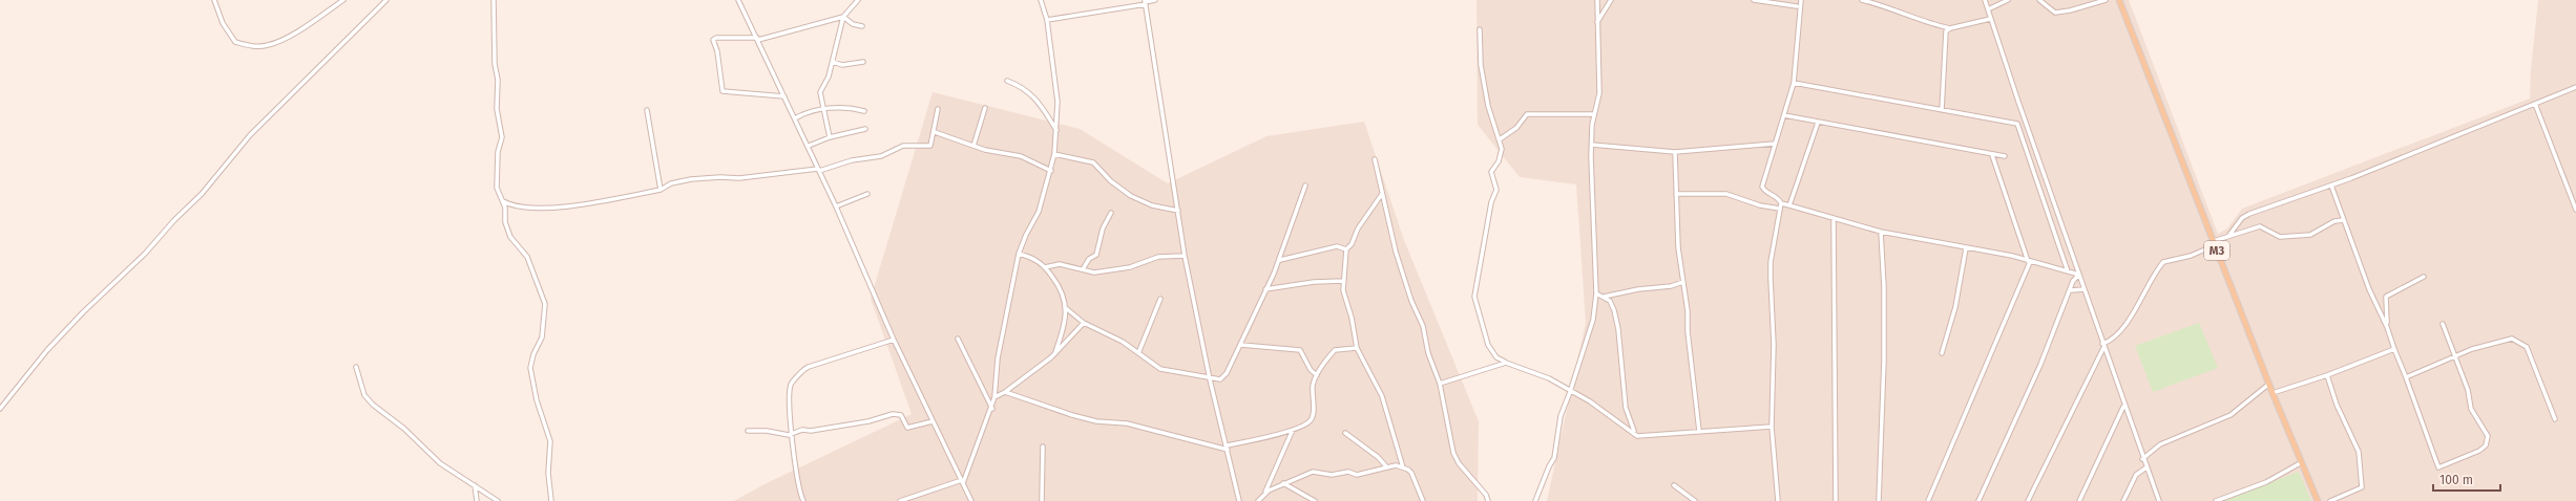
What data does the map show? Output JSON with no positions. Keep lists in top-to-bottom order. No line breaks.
{"streets":{"main road":["M3"]},"scale_bar":"100 m"}
